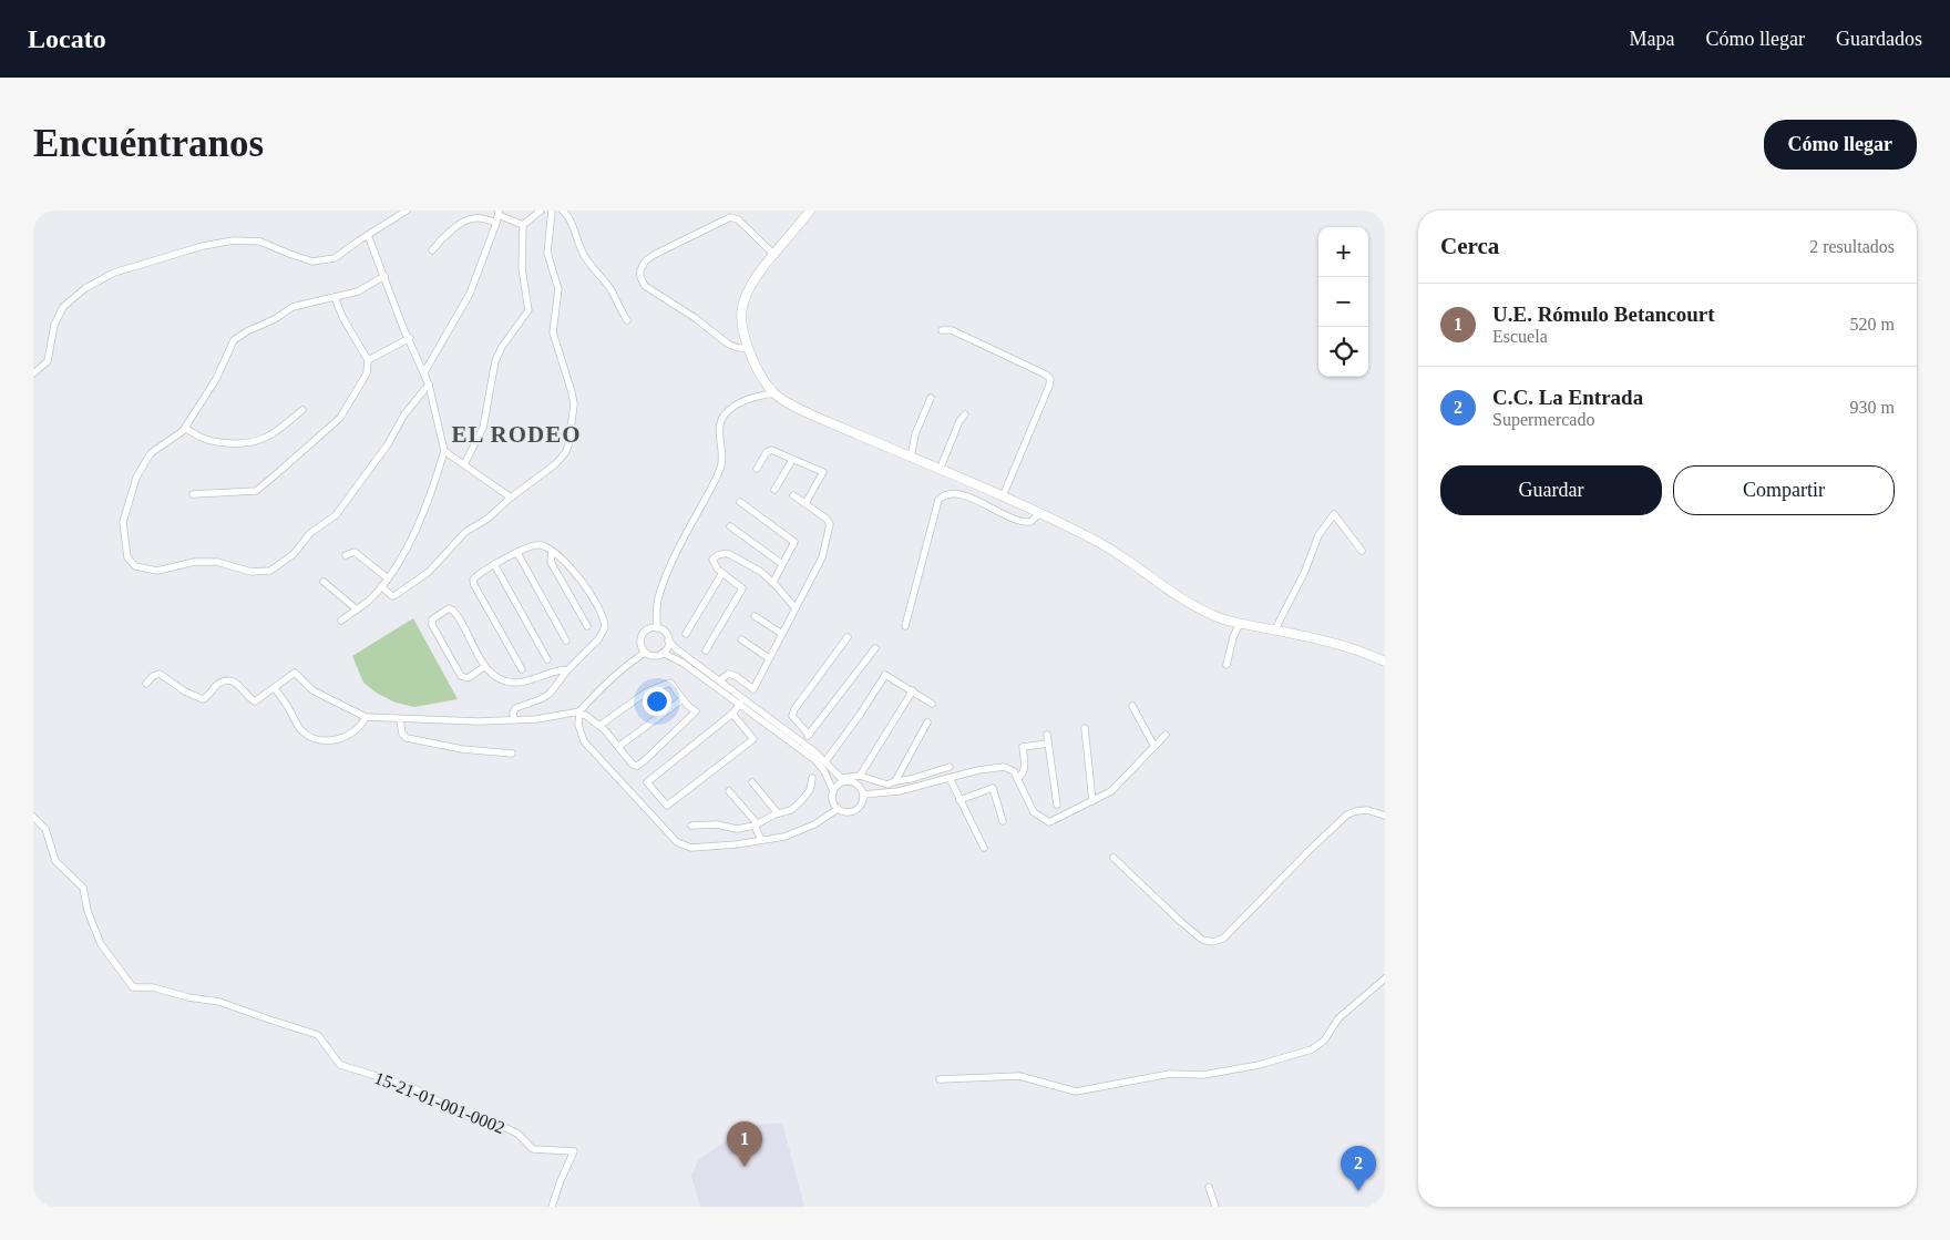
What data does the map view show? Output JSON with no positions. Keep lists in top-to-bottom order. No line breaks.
{"streets":{"street":["15-21-01-001-0002"]},"districts":["EL RODEO"],"page":{"header":"Locato","nav":["Mapa","Cómo llegar","Guardados"],"buttons":["Cómo llegar",["Guardar","Compartir"]],"title":"Encuéntranos","heading":["Cerca","2 resultados"],"map_buttons":["+","−"],"list":[{"mark":"1","name":"U.E. Rómulo Betancourt","note":"Escuela","value":"520 m"},{"mark":"2","name":"C.C. La Entrada","note":"Supermercado","value":"930 m"}],"pins":["1","2"]}}
